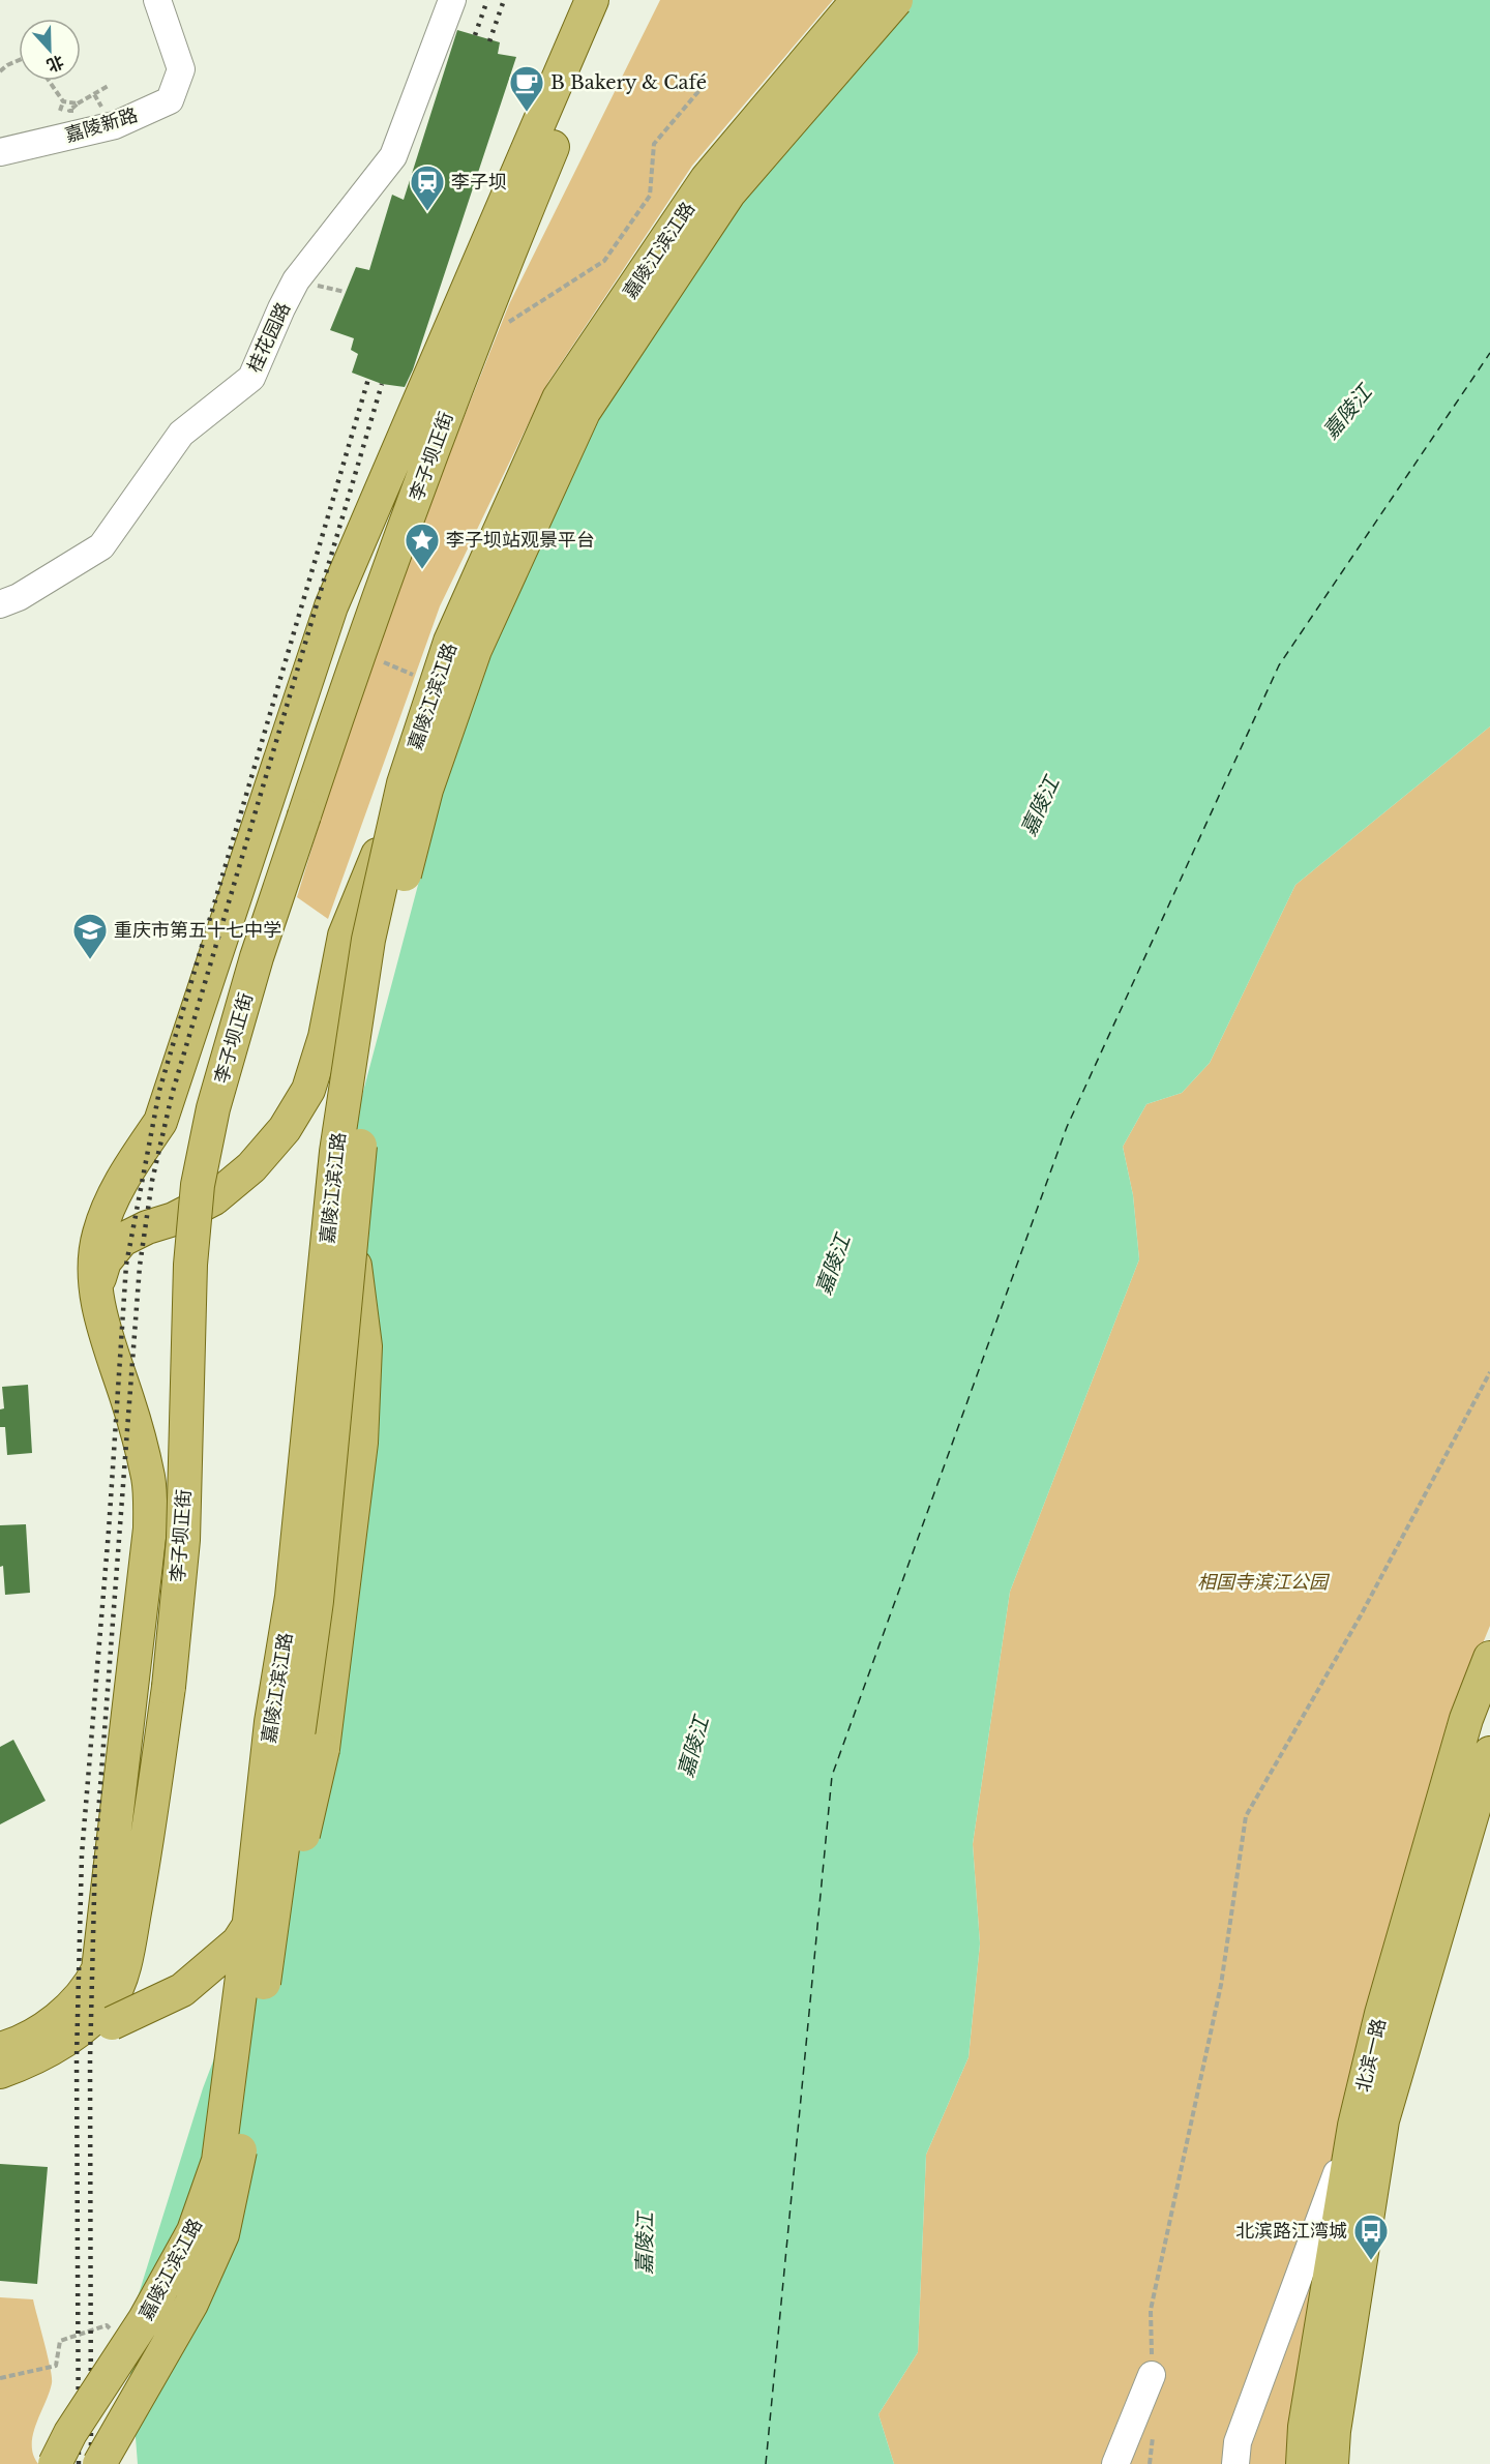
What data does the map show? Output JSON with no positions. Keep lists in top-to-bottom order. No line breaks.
{"streets":{"main road":["嘉陵江滨江路","李子坝正街","北滨一路"],"street":["嘉陵新路","桂花园路"]},"water":["嘉陵江"],"parks":["相国寺滨江公园"],"places":{"cafe":["B Bakery & Café"],"station":["李子坝"],"place":["李子坝站观景平台"],"school or university":["重庆市第五十七中学"],"bus stop":["北滨路江湾城"]},"north":"bottom"}
